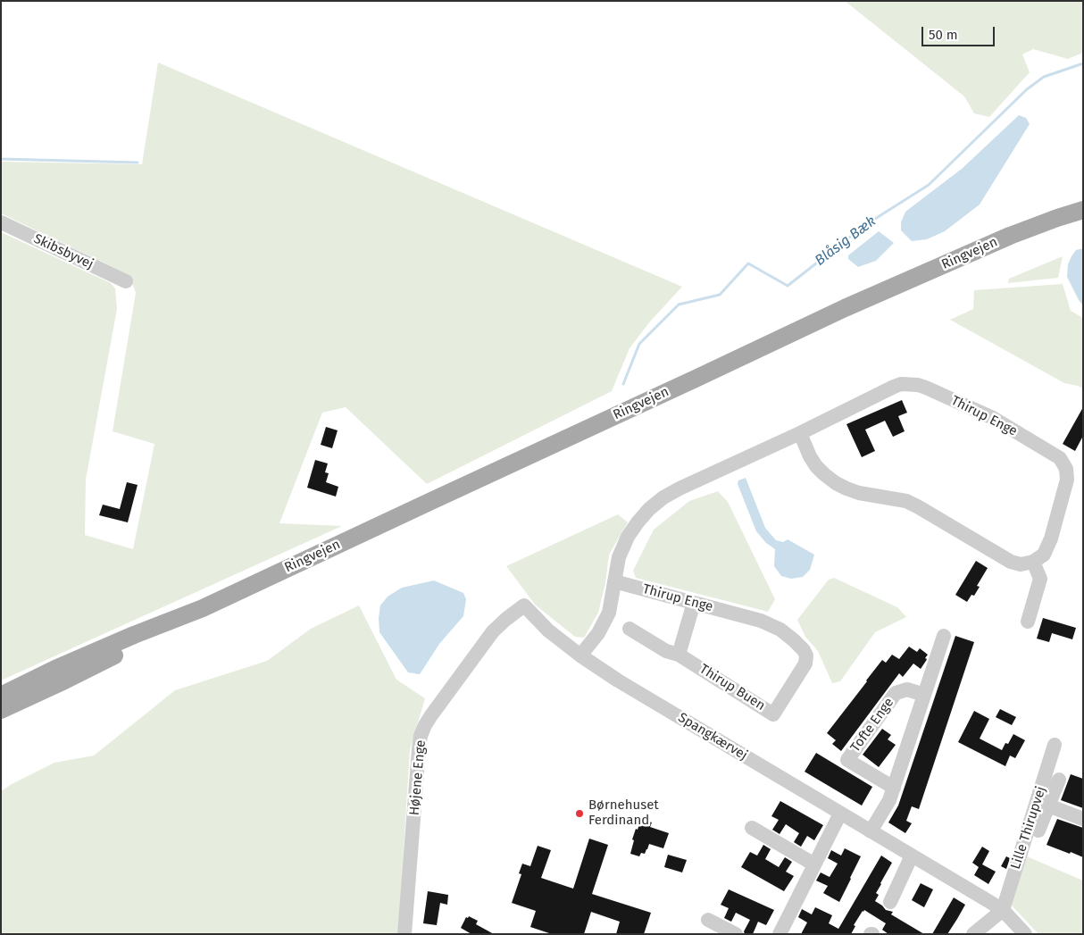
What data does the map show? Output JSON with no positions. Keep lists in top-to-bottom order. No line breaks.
{"streets":{"main road":["Ringvejen"],"street":["Skibsbyvej","Thirup Enge","Thirup Buen","Tofte Enge","Spangkærvej","Højene Enge","Lille Thirupvej"]},"crossings":[["Thirup Enge","Thirup Buen"],["Thirup Enge","Spangkærvej"],["Spangkærvej","Højene Enge"],["Spangkærvej","Lille Thirupvej"]],"water":["Blåsig Bæk"],"places":["Børnehuset Ferdinand"],"scale_bar":"50 m"}
